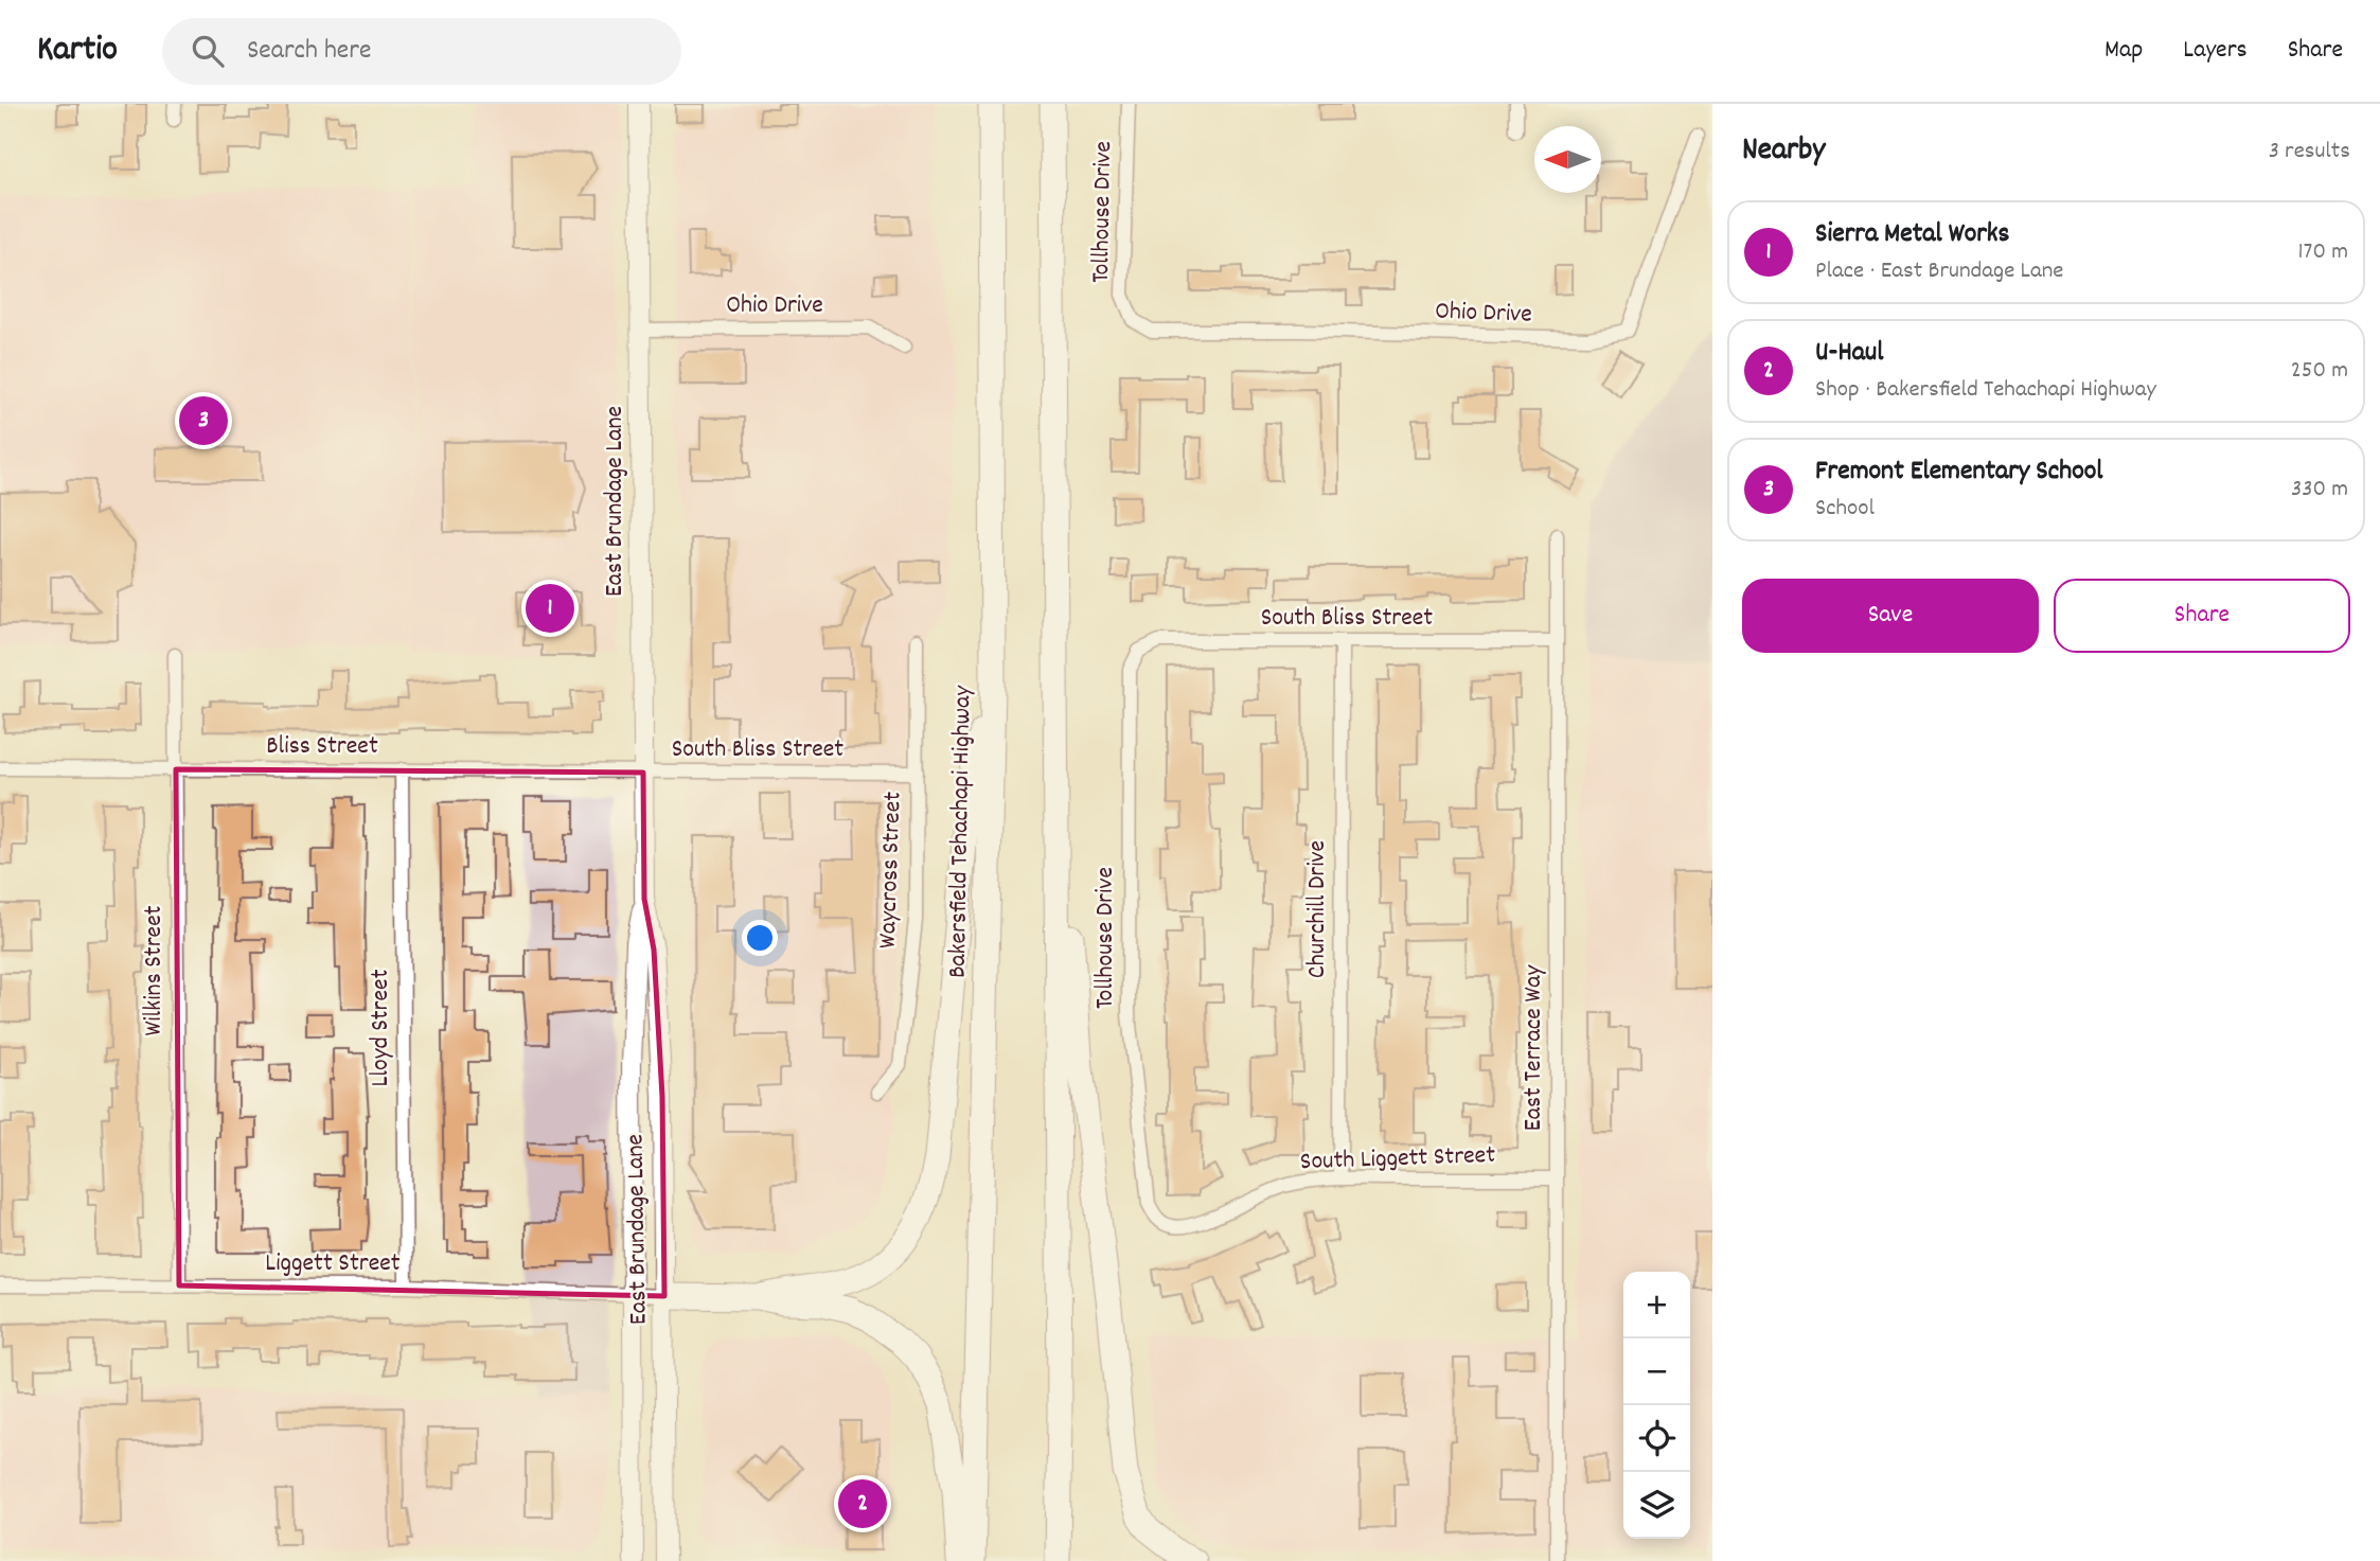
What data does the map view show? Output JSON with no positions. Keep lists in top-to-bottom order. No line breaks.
{"streets":{"highway":["Bakersfield Tehachapi Highway"],"main road":["East Brundage Lane"],"street":["Tollhouse Drive","Ohio Drive","South Bliss Street","Bliss Street","Waycross Street","Churchill Drive","Wilkins Street","Lloyd Street","East Terrace Way","South Liggett Street","Liggett Street"]},"crossings":[["Tollhouse Drive","Ohio Drive"],["Tollhouse Drive","South Bliss Street"],["Tollhouse Drive","South Liggett Street"],["Ohio Drive","East Brundage Lane"],["East Brundage Lane","South Bliss Street"],["East Brundage Lane","Bliss Street"],["East Brundage Lane","Liggett Street"],["South Bliss Street","Bliss Street"],["South Bliss Street","Waycross Street"],["South Bliss Street","Churchill Drive"],["South Bliss Street","East Terrace Way"],["Bliss Street","Wilkins Street"],["Bliss Street","Lloyd Street"],["Churchill Drive","South Liggett Street"],["Wilkins Street","Liggett Street"],["Lloyd Street","Liggett Street"],["East Terrace Way","South Liggett Street"]],"north":"left","page":{"header":"Kartio","search":"Search here","nav":["Map","Layers","Share"],"heading":["Nearby","3 results"],"list":[{"mark":"1","name":"Sierra Metal Works","note":"Place · East Brundage Lane","value":"170 m"},{"mark":"2","name":"U-Haul","note":"Shop · Bakersfield Tehachapi Highway","value":"250 m"},{"mark":"3","name":"Fremont Elementary School","note":"School","value":"330 m"}],"pins":["3","1","2"],"buttons":["Save","Share"],"map_buttons":["+","−"]}}
